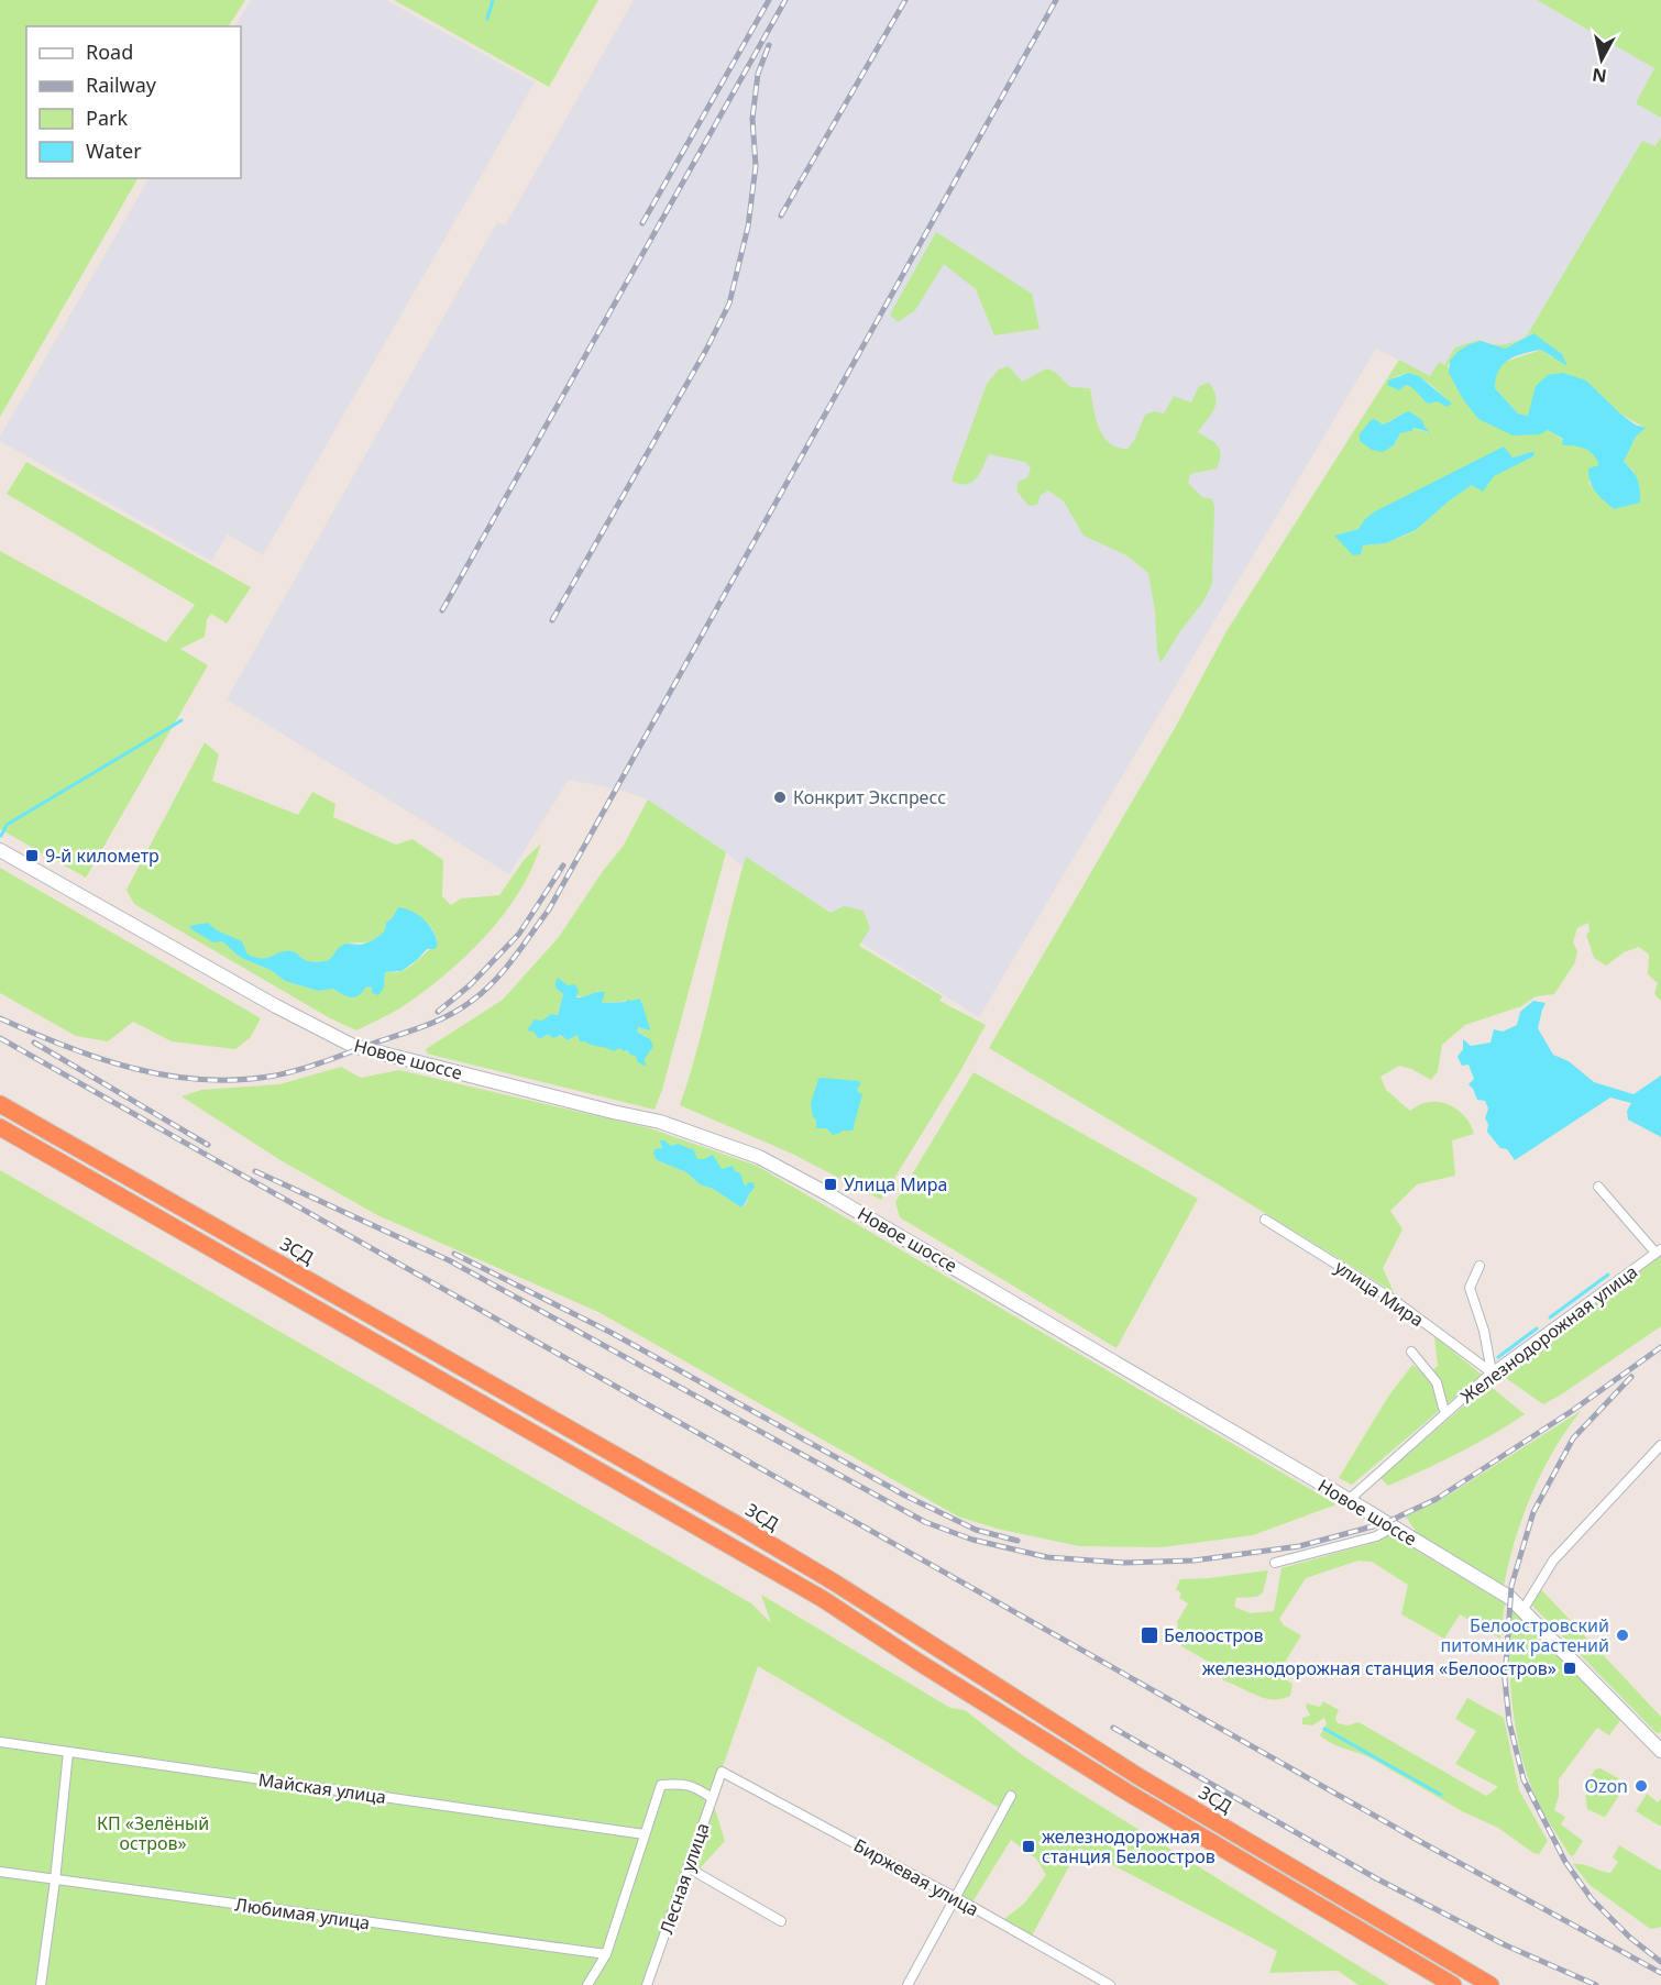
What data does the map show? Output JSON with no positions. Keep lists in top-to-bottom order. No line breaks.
{"streets":{"highway":["ЗСД"],"main road":["Новое шоссе"],"street":["улица Мира","Железнодорожная улица","Майская улица","Биржевая улица","Лесная улица","Любимая улица"]},"crossings":[["Новое шоссе","Железнодорожная улица"],["улица Мира","Железнодорожная улица"],["Биржевая улица","Лесная улица"]],"parks":["КП «Зелёный остров»"],"places":{"other":["Конкрит Экспресс","Белоостровский питомник растений","Ozon"],"transit":["9-й километр","Улица Мира","Белоостров","железнодорожная станция «Белоостров»","железнодорожная станция Белоостров"]},"legend":["Road","Railway","Park","Water"],"north":"bottom"}
